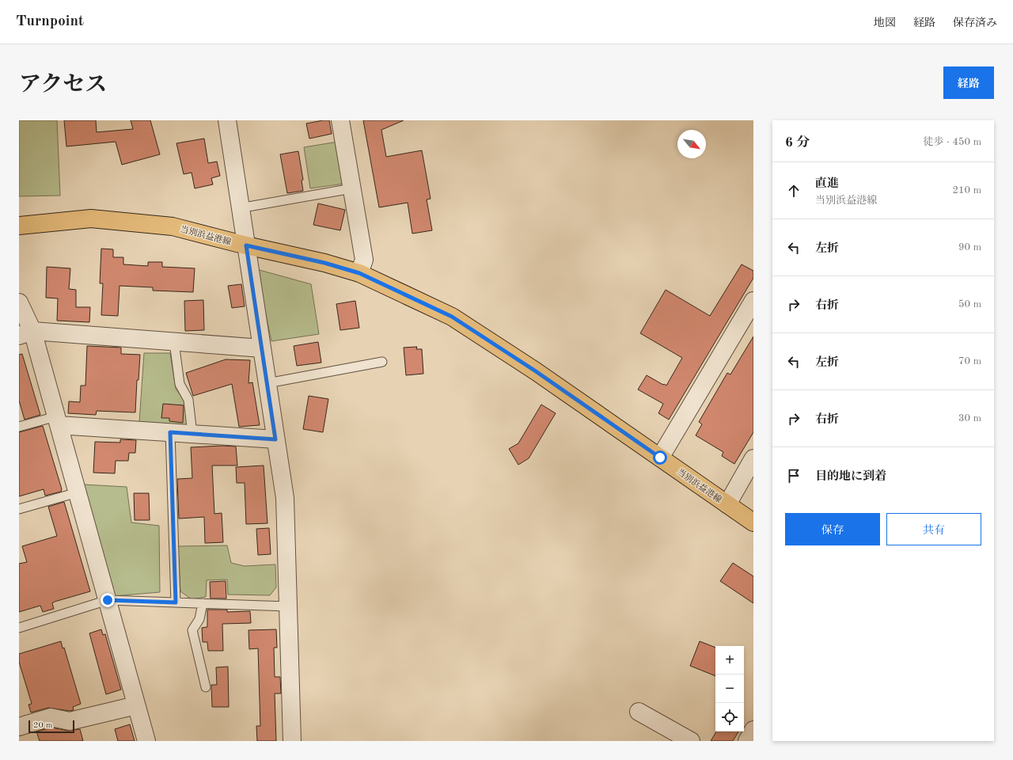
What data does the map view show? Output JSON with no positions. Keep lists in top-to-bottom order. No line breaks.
{"streets":{"main road":["当別浜益港線"]},"scale_bar":"20 m","north":"bottom right","page":{"header":"Turnpoint","nav":["地図","経路","保存済み"],"title":"アクセス","buttons":["経路",["保存","共有"]],"heading":["6 分","徒歩 · 450 m"],"list":[["直進","当別浜益港線","210 m"],["左折","90 m"],["右折","50 m"],["左折","70 m"],["右折","30 m"],"目的地に到着"],"map_buttons":["+","−"],"scale":"20 m"}}
